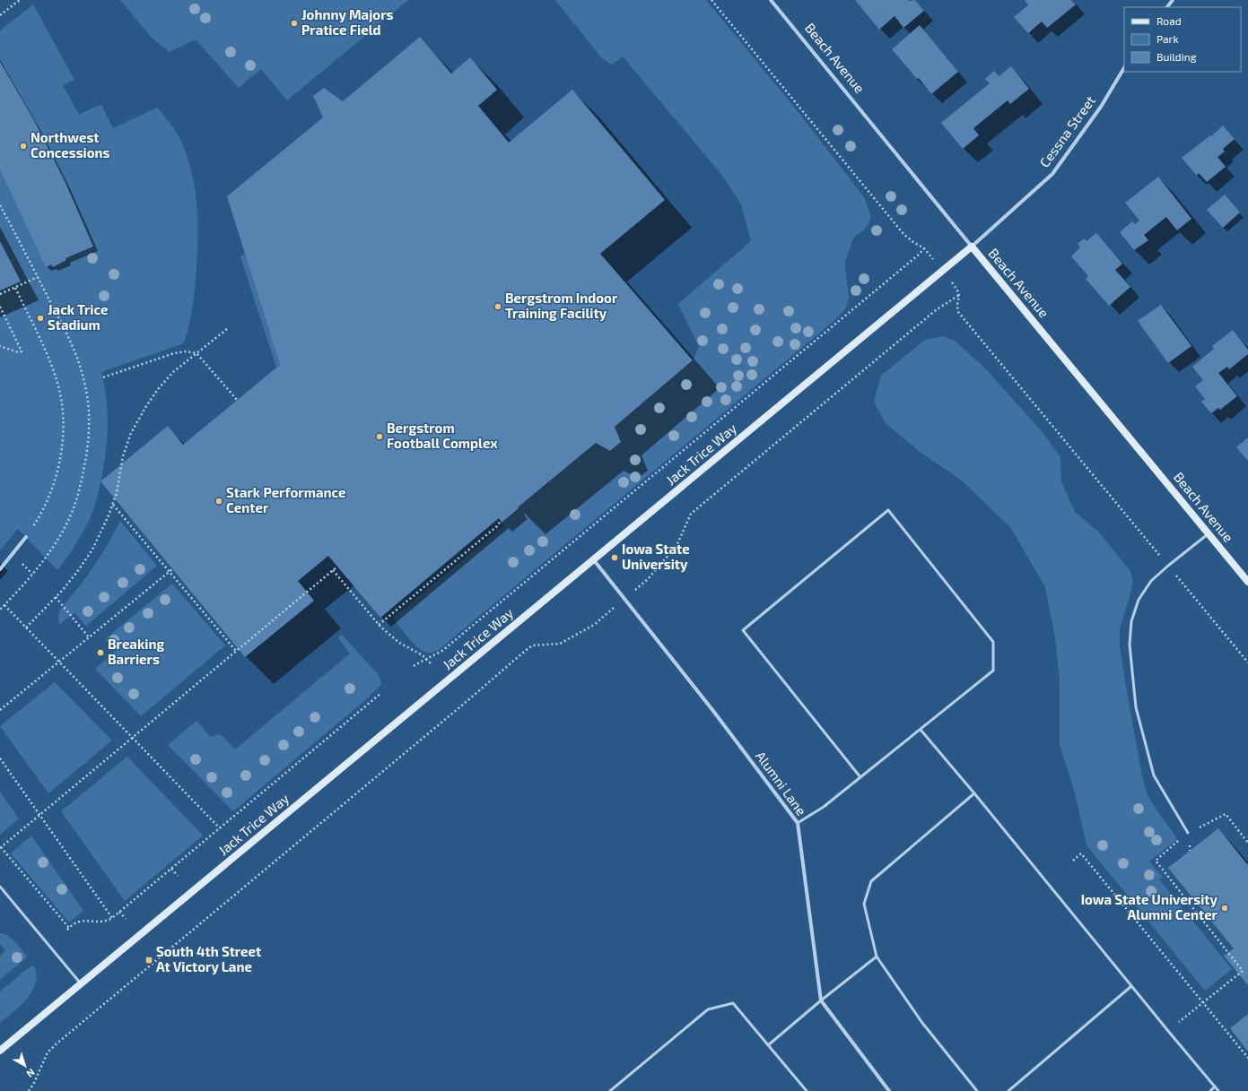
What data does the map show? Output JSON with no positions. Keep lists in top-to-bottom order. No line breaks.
{"streets":{"street":["Beach Avenue","Cessna Street","Jack Trice Way","Alumni Lane"]},"crossings":[["Beach Avenue","Cessna Street"],["Beach Avenue","Jack Trice Way"],["Cessna Street","Jack Trice Way"],["Jack Trice Way","Alumni Lane"]],"places":{"other":["Johnny Majors Pratice Field","Northwest Concessions","Bergstrom Indoor Training Facility","Jack Trice Stadium","Bergstrom Football Complex","Stark Performance Center","Iowa State University","Breaking Barriers","Iowa State University Alumni Center"],"transit":["South 4th Street At Victory Lane"]},"legend":["Road","Park","Building"],"north":"bottom right"}
